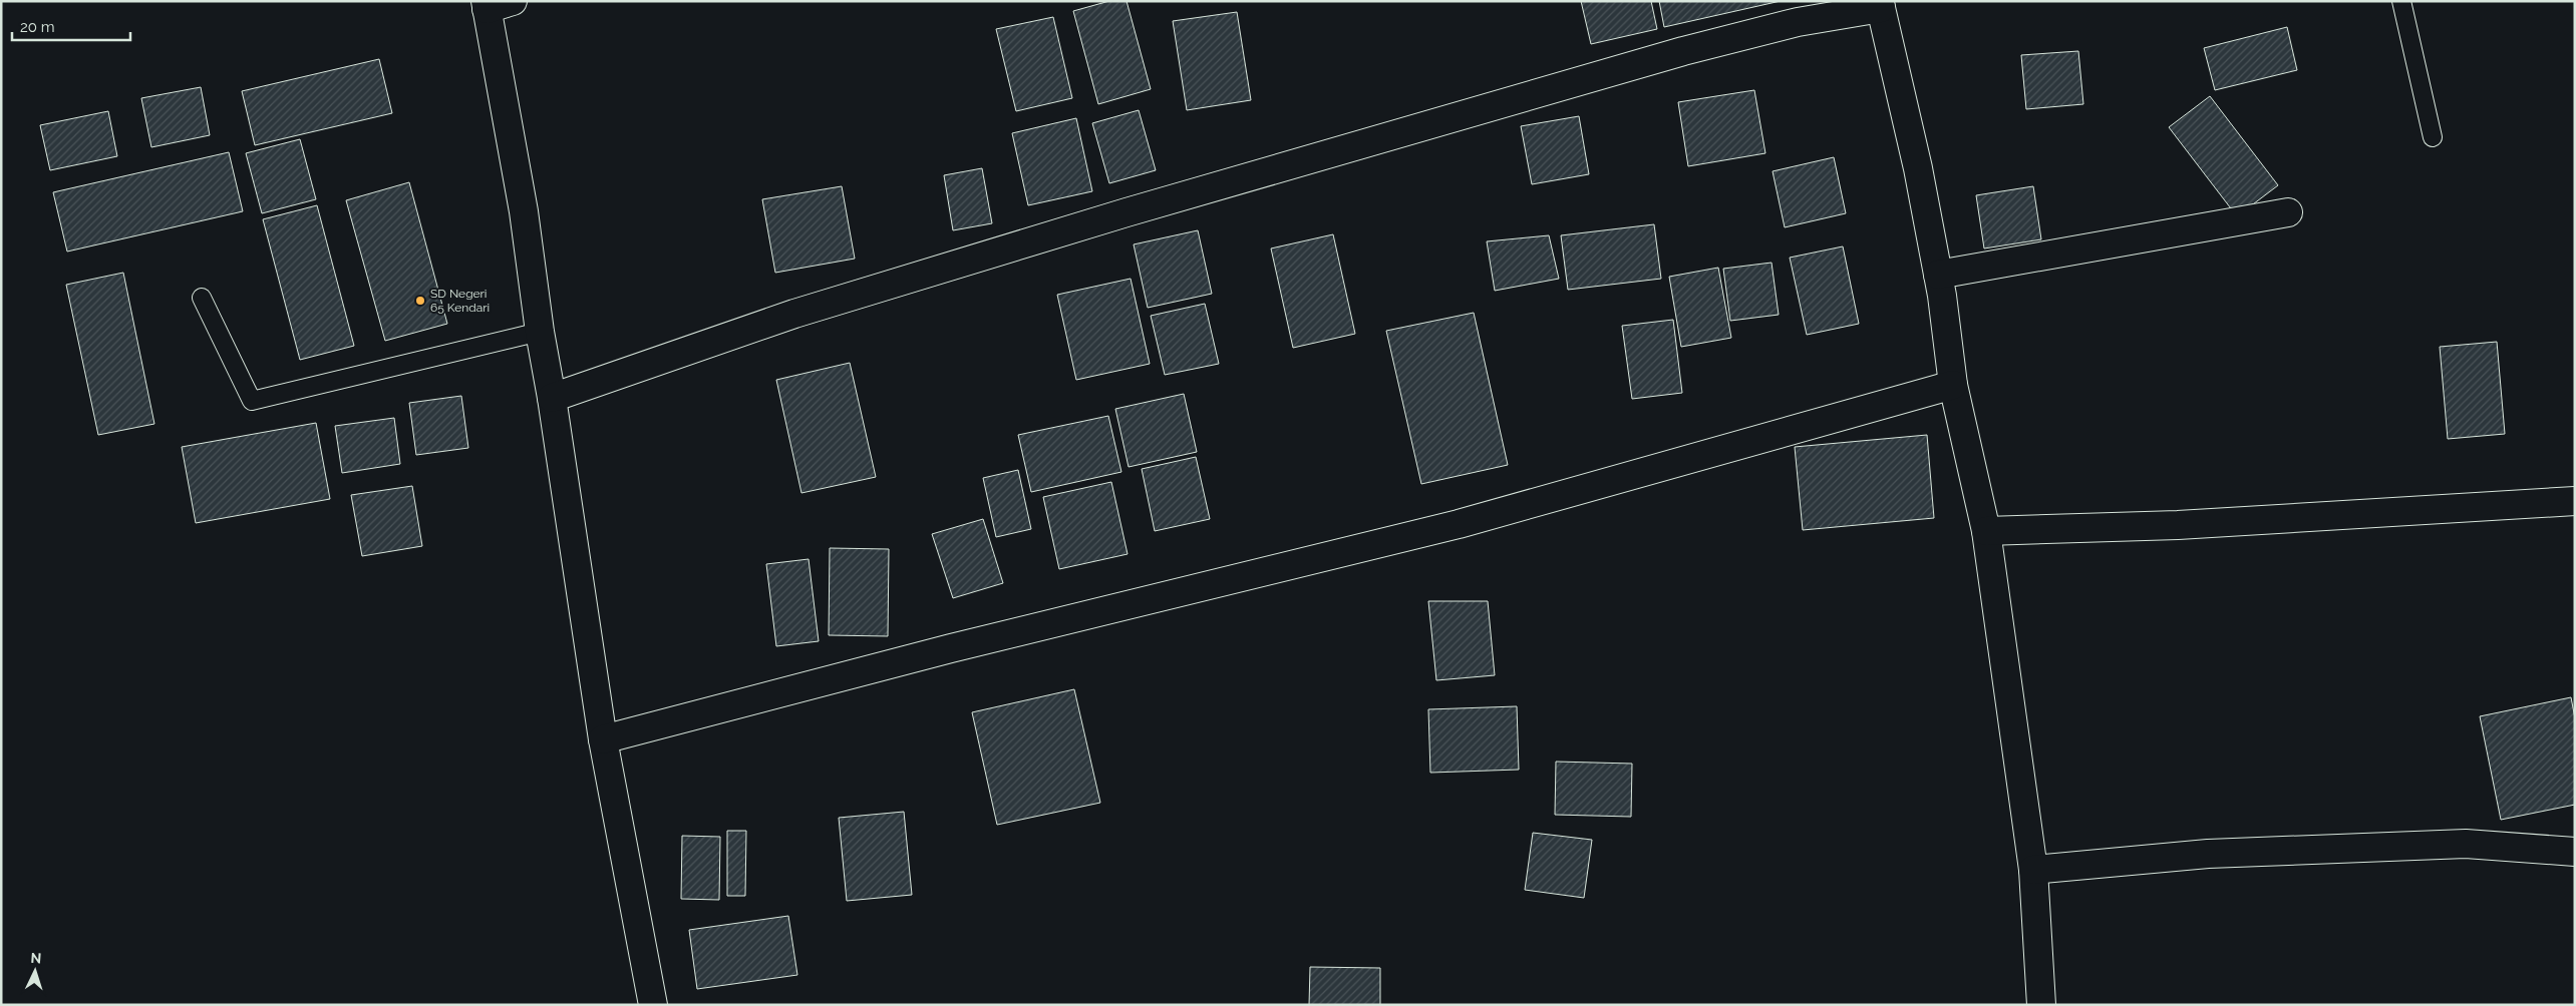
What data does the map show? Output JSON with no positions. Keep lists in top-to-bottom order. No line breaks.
{"places":["SD Negeri 65 Kendari"],"scale_bar":"20 m","north":"top"}
